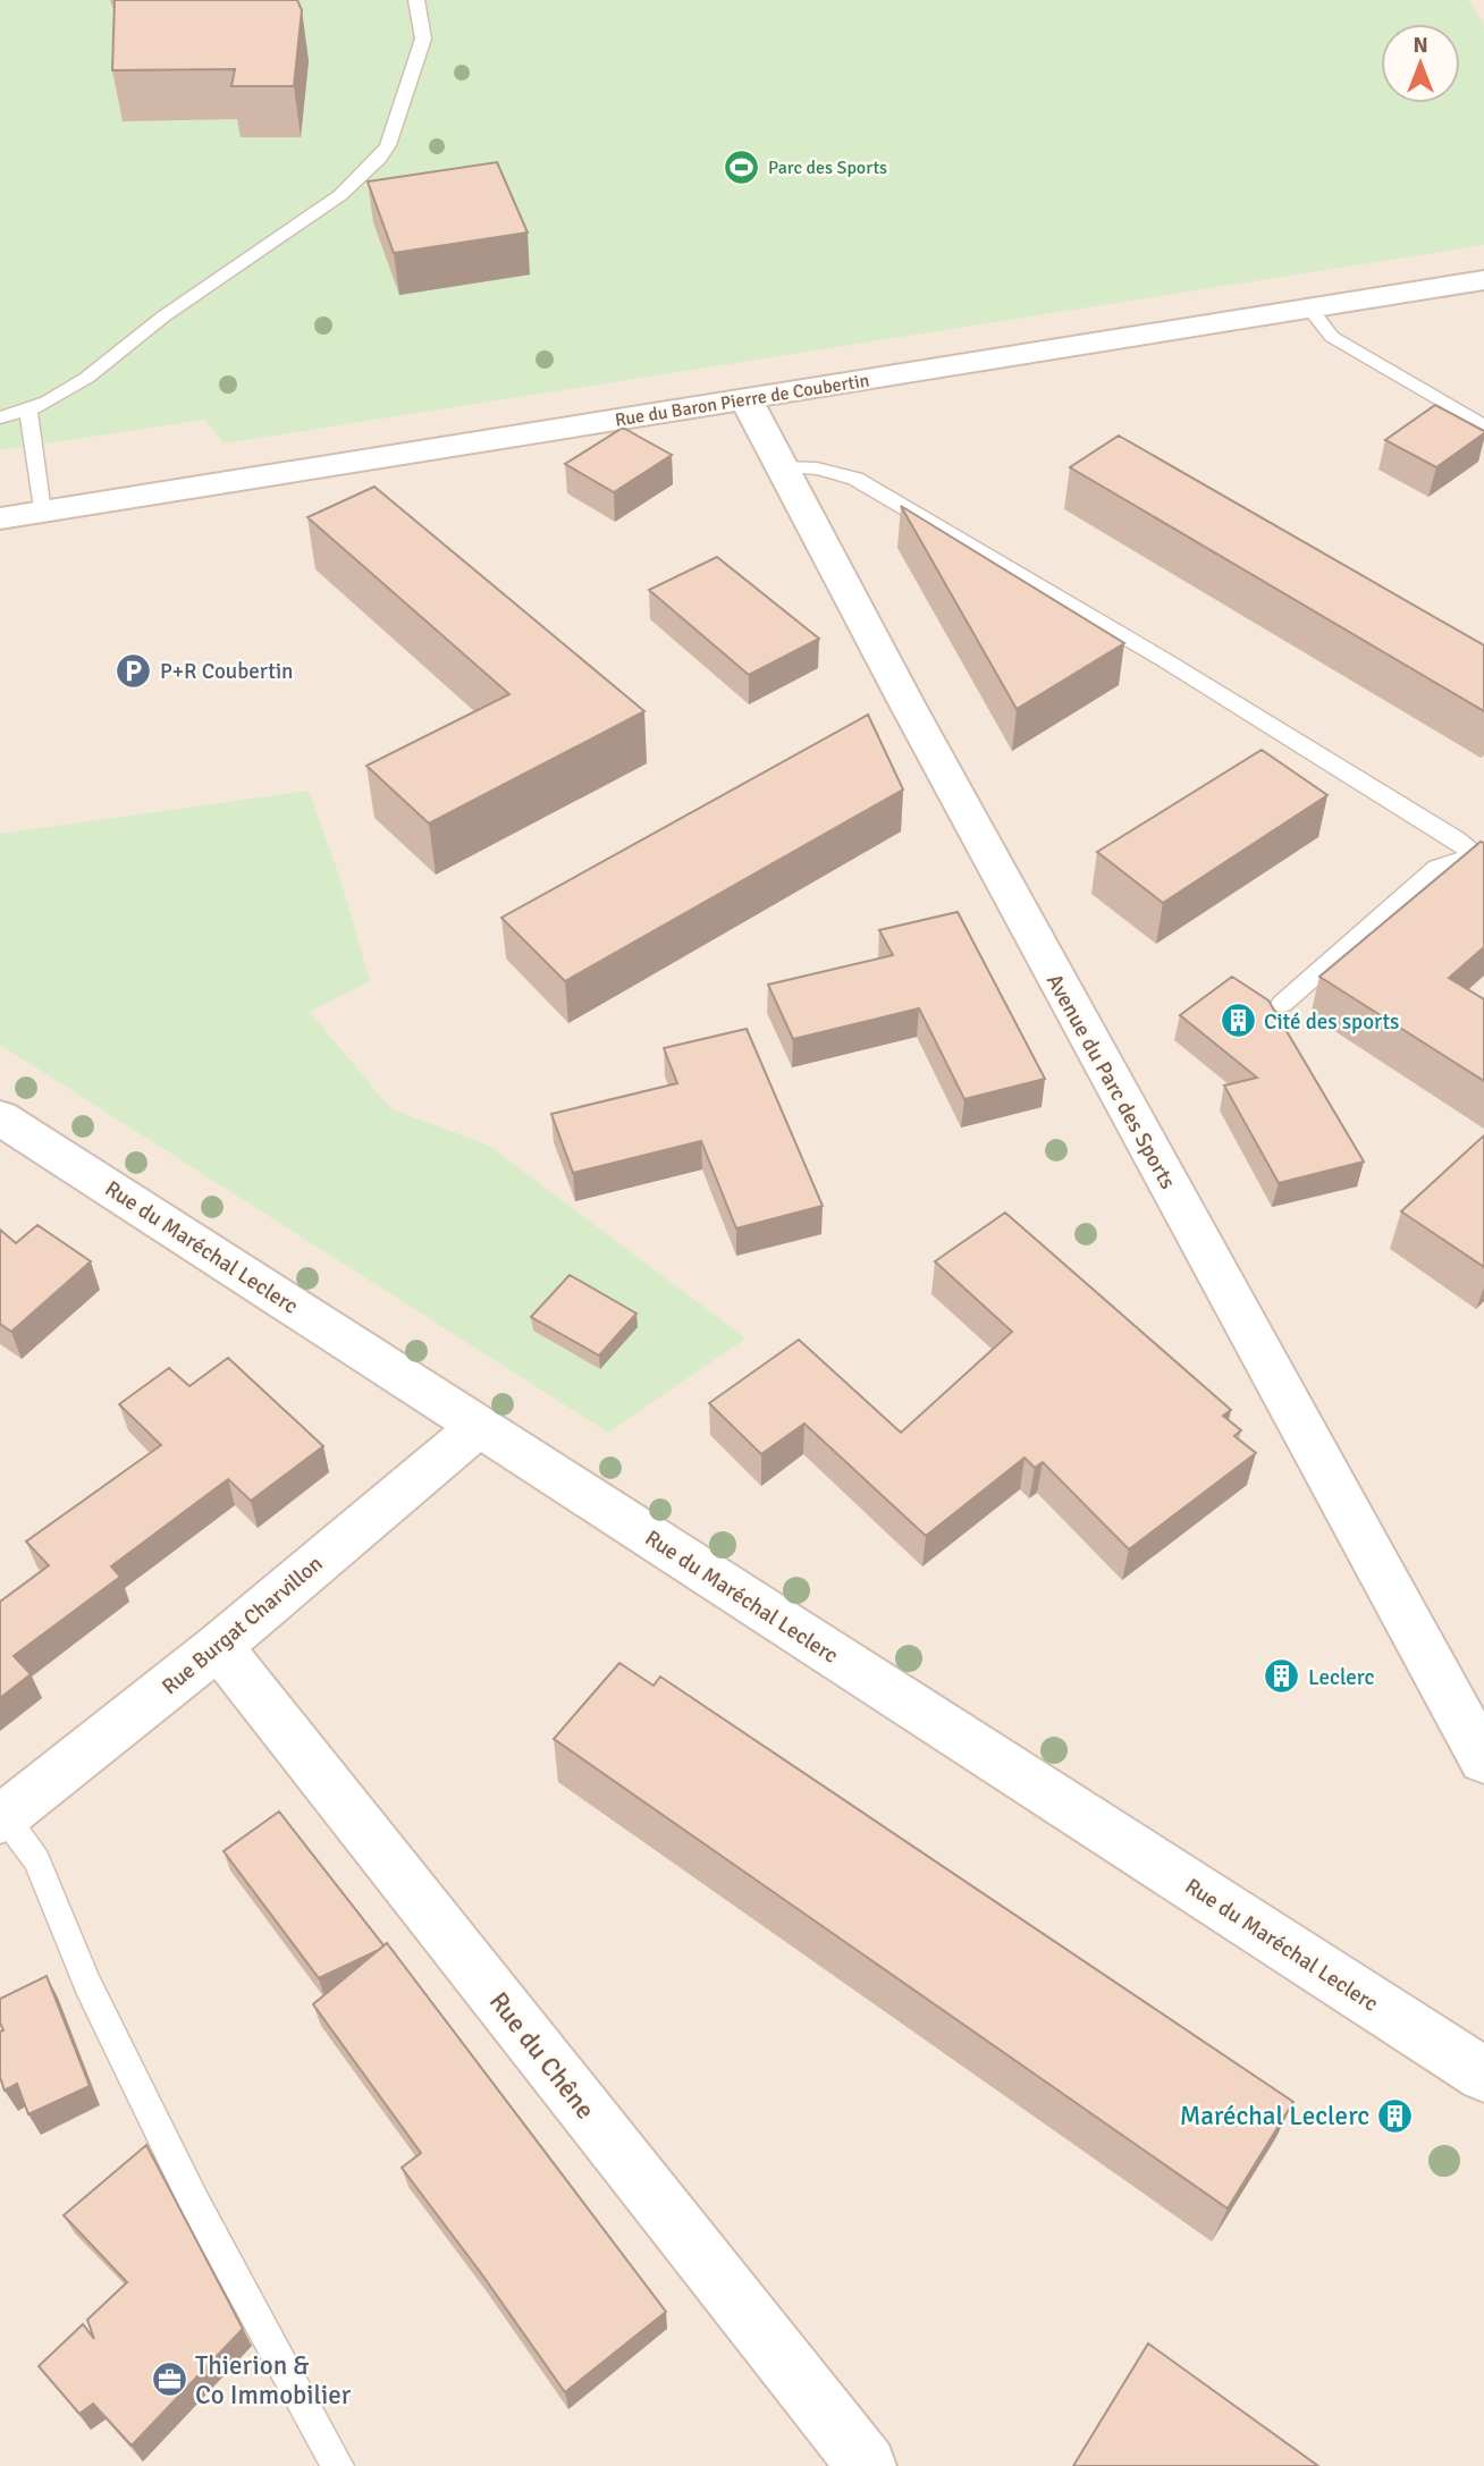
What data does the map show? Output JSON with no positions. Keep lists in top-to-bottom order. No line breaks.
{"streets":{"street":["Rue du Baron Pierre de Coubertin","Avenue du Parc des Sports","Rue du Maréchal Leclerc","Rue Burgat Charvillon","Rue du Chêne"]},"crossings":[["Rue du Baron Pierre de Coubertin","Avenue du Parc des Sports"],["Rue du Maréchal Leclerc","Rue Burgat Charvillon"],["Rue Burgat Charvillon","Rue du Chêne"]],"places":{"sports":["Parc des Sports"],"parking":["P+R Coubertin"],"building":["Cité des sports","Leclerc","Maréchal Leclerc"],"office":["Thierion & Co Immobilier"]},"north":"top"}
